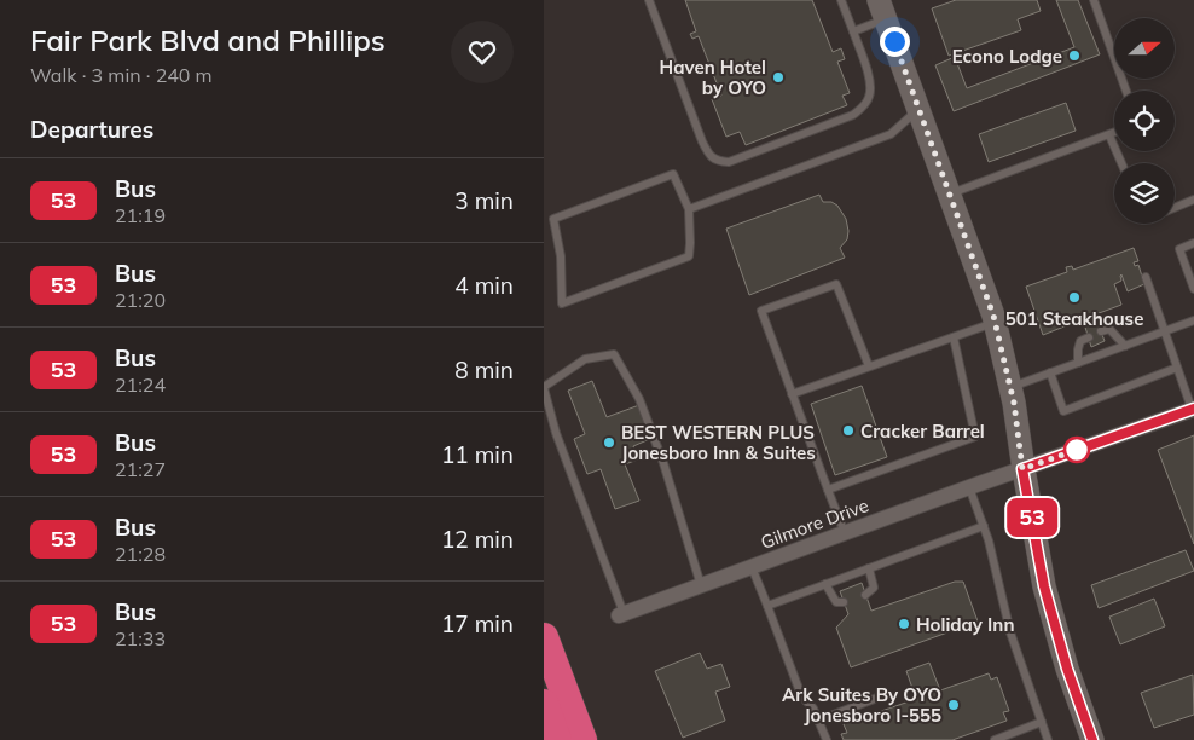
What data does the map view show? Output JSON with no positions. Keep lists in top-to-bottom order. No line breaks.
{"streets":{"street":["Gilmore Drive"]},"places":["Econo Lodge","Haven Hotel by OYO","501 Steakhouse","Cracker Barrel","BEST WESTERN PLUS Jonesboro Inn & Suites","Holiday Inn","Ark Suites By OYO Jonesboro I-555"],"lines":["bus line 53"],"north":"right","page":{"heading":[["Fair Park Blvd and Phillips","Walk · 3 min · 240 m"],"Departures"],"on_map":"53","list":[{"mark":"53","name":"Bus","note":"21:19","value":"3 min"},{"mark":"53","name":"Bus","note":"21:20","value":"4 min"},{"mark":"53","name":"Bus","note":"21:24","value":"8 min"},{"mark":"53","name":"Bus","note":"21:27","value":"11 min"},{"mark":"53","name":"Bus","note":"21:28","value":"12 min"},{"mark":"53","name":"Bus","note":"21:33","value":"17 min"}]}}
